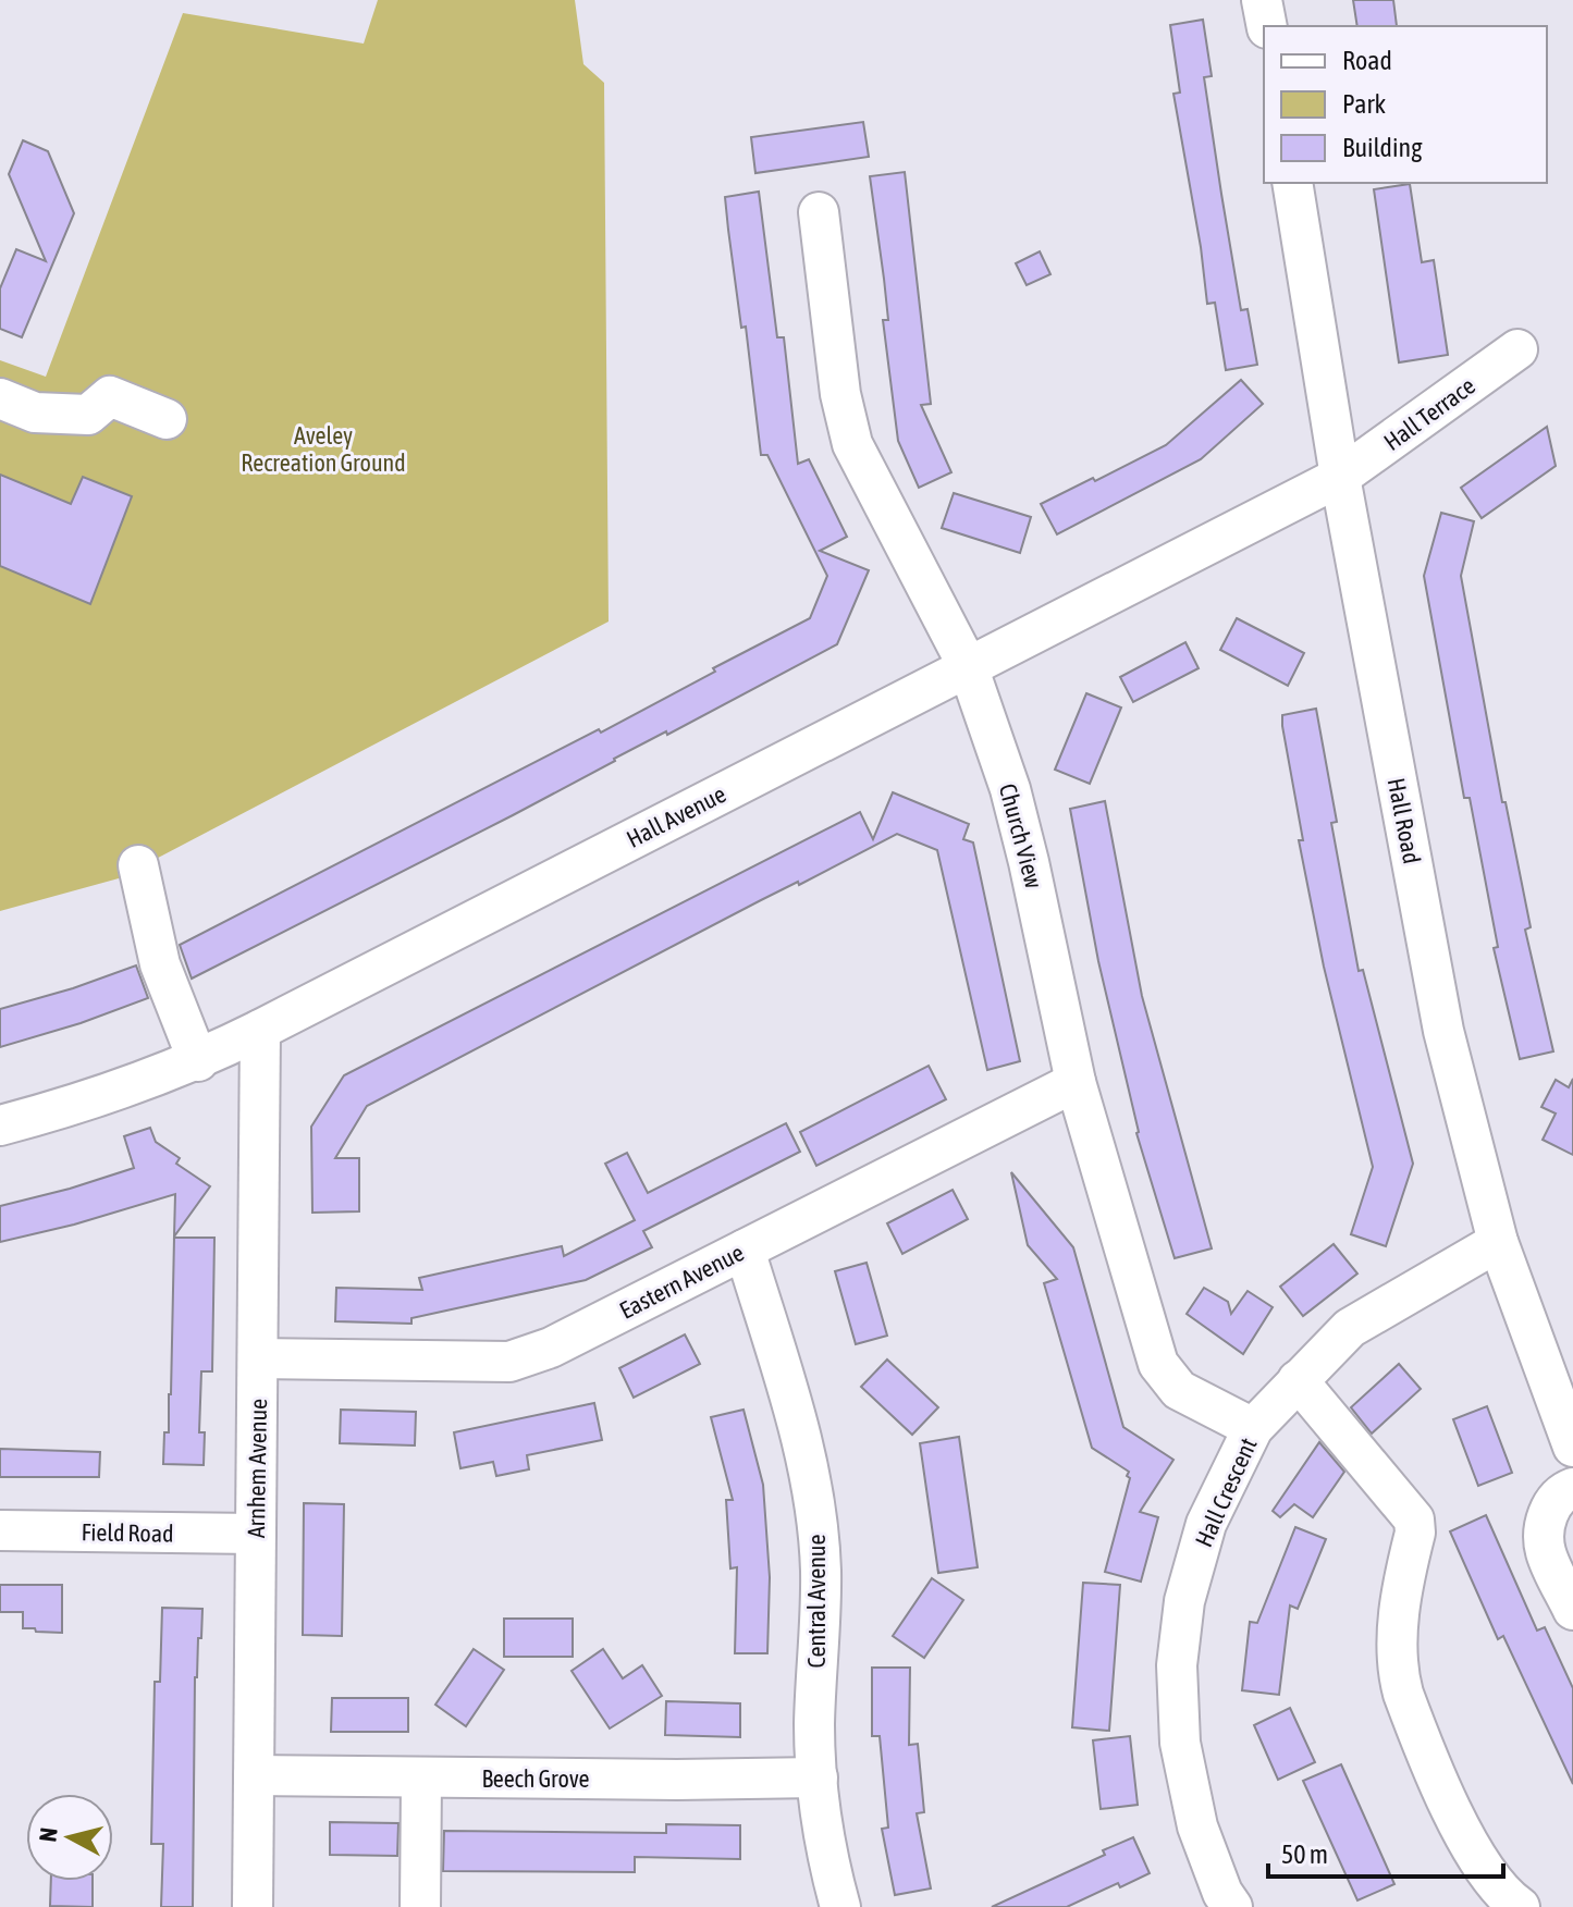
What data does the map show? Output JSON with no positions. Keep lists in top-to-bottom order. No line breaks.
{"streets":{"street":["Hall Terrace","Hall Avenue","Hall Road","Church View","Eastern Avenue","Arnhem Avenue","Hall Crescent","Field Road","Central Avenue","Beech Grove"]},"crossings":[["Hall Terrace","Hall Avenue"],["Hall Terrace","Hall Road"],["Hall Avenue","Hall Road"],["Hall Avenue","Church View"],["Hall Avenue","Arnhem Avenue"],["Hall Road","Hall Crescent"],["Church View","Eastern Avenue"],["Church View","Hall Crescent"],["Eastern Avenue","Arnhem Avenue"],["Eastern Avenue","Central Avenue"],["Arnhem Avenue","Field Road"],["Arnhem Avenue","Beech Grove"],["Central Avenue","Beech Grove"]],"parks":["Aveley Recreation Ground"],"legend":["Road","Park","Building"],"scale_bar":"50 m","north":"left"}
